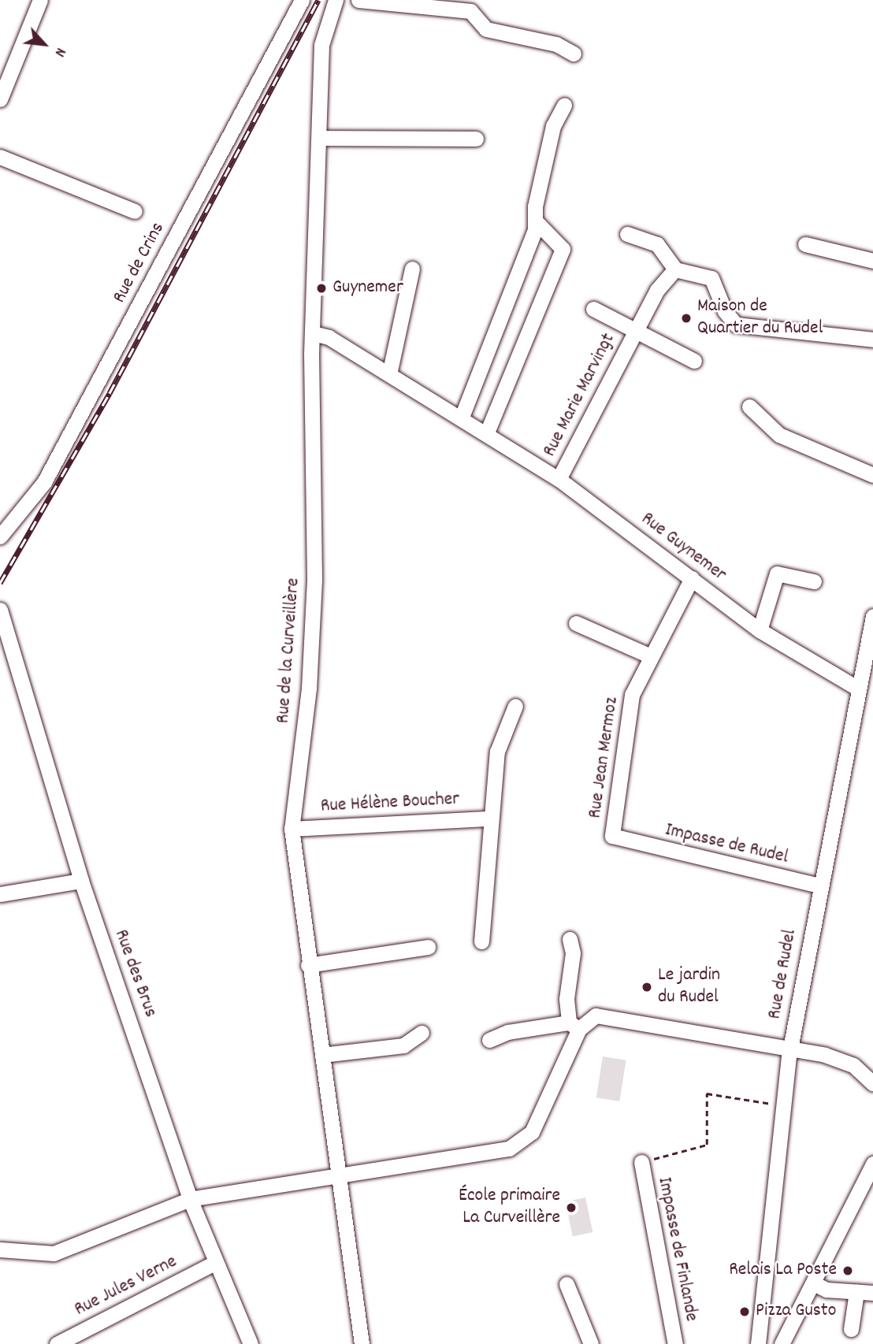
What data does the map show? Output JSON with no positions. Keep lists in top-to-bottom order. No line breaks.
{"streets":{"street":["Rue de Crins","Rue Marie Marvingt","Rue Guynemer","Rue de la Curveillère","Rue Jean Mermoz","Rue Hélène Boucher","Impasse de Rudel","Rue des Brus","Rue de Rudel","Impasse de Finlande","Rue Jules Verne"]},"crossings":[["Rue Marie Marvingt","Rue Guynemer"],["Rue Guynemer","Rue de la Curveillère"],["Rue Guynemer","Rue Jean Mermoz"],["Rue Guynemer","Rue de Rudel"],["Rue de la Curveillère","Rue Hélène Boucher"],["Rue Jean Mermoz","Impasse de Rudel"],["Impasse de Rudel","Rue de Rudel"],["Rue des Brus","Rue Jules Verne"]],"places":["Guynemer","Maison de Quartier du Rudel","Le jardin du Rudel","École primaire La Curveillère","Relais La Poste","Pizza Gusto"],"north":"bottom right"}
